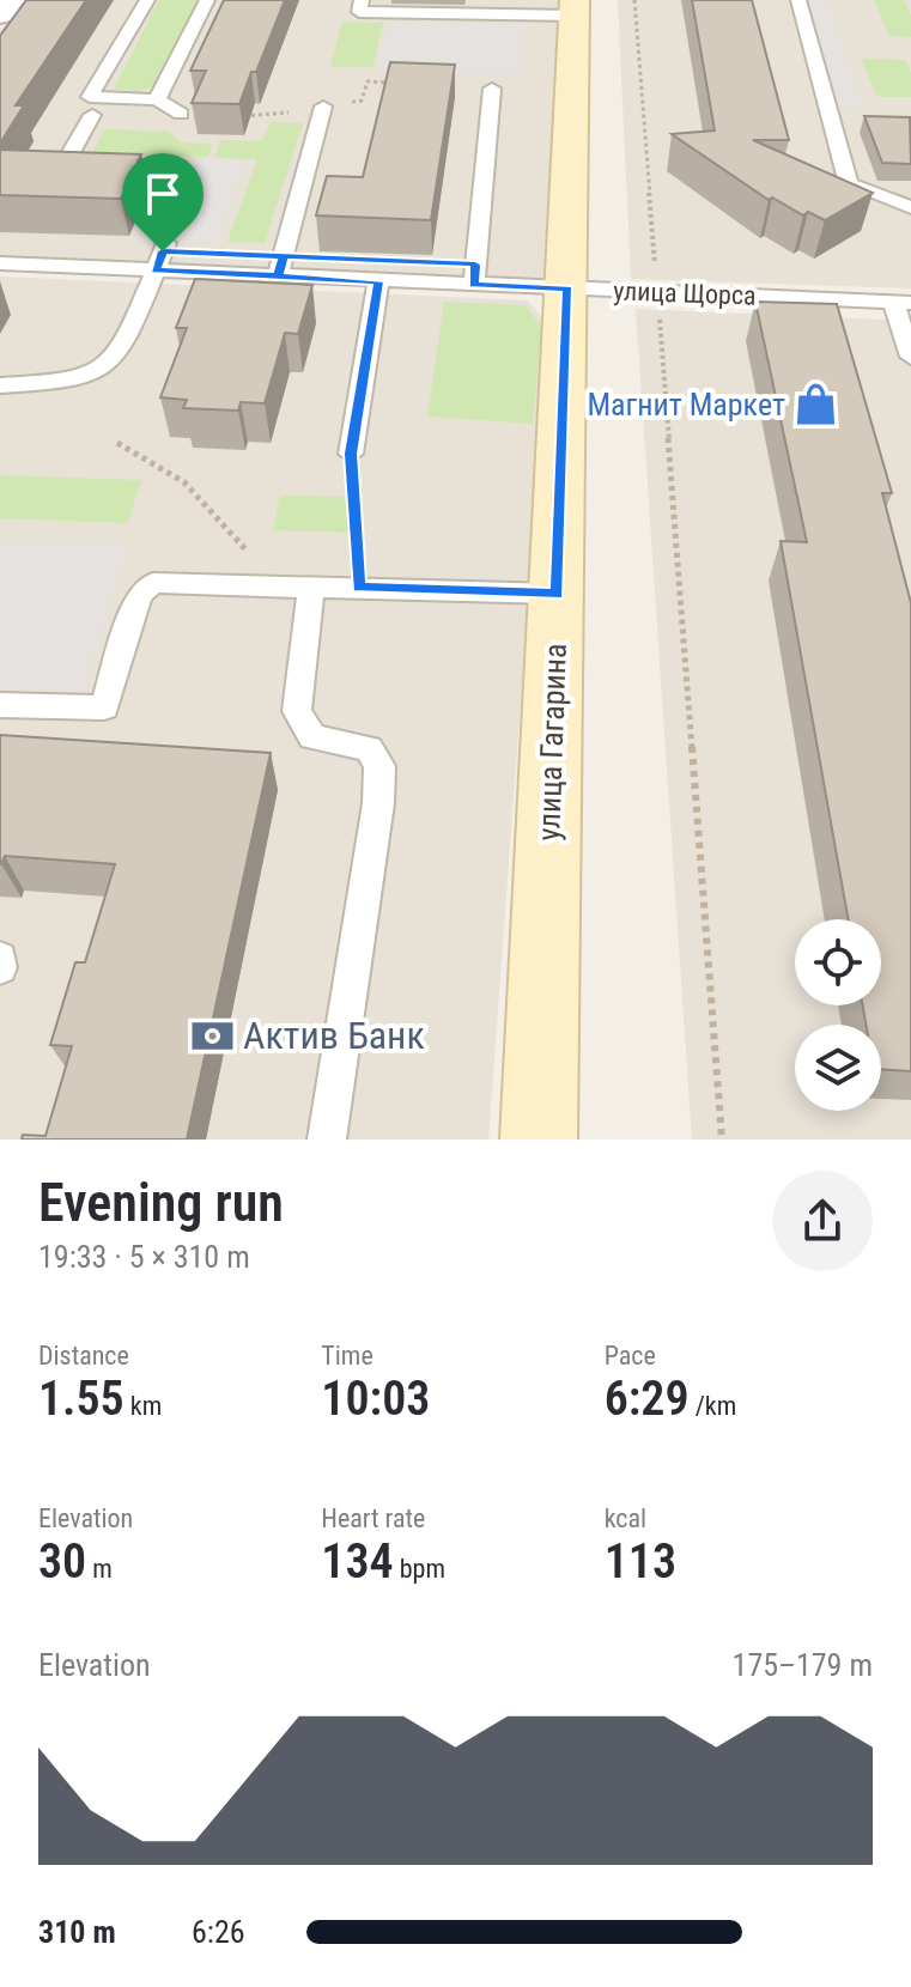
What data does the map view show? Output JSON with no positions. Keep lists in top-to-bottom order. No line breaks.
{"streets":{"main road":["улица Гагарина"],"lane":["улица Щорса"]},"crossings":[["улица Щорса","улица Гагарина"]],"places":{"shop":["Магнит Маркет"],"bank":["Актив Банк"]},"page":{"heading":["Evening run","19:33 · 5 × 310 m"],"stats":[["Distance","1.55 km"],["Time","10:03"],["Pace","6:29 /km"],["Elevation","30 m"],["Heart rate","134 bpm"],["kcal","113"]],"chart":["Elevation","175–179 m"],"list":[{"name":"310 m","note":"6:26"}]}}
